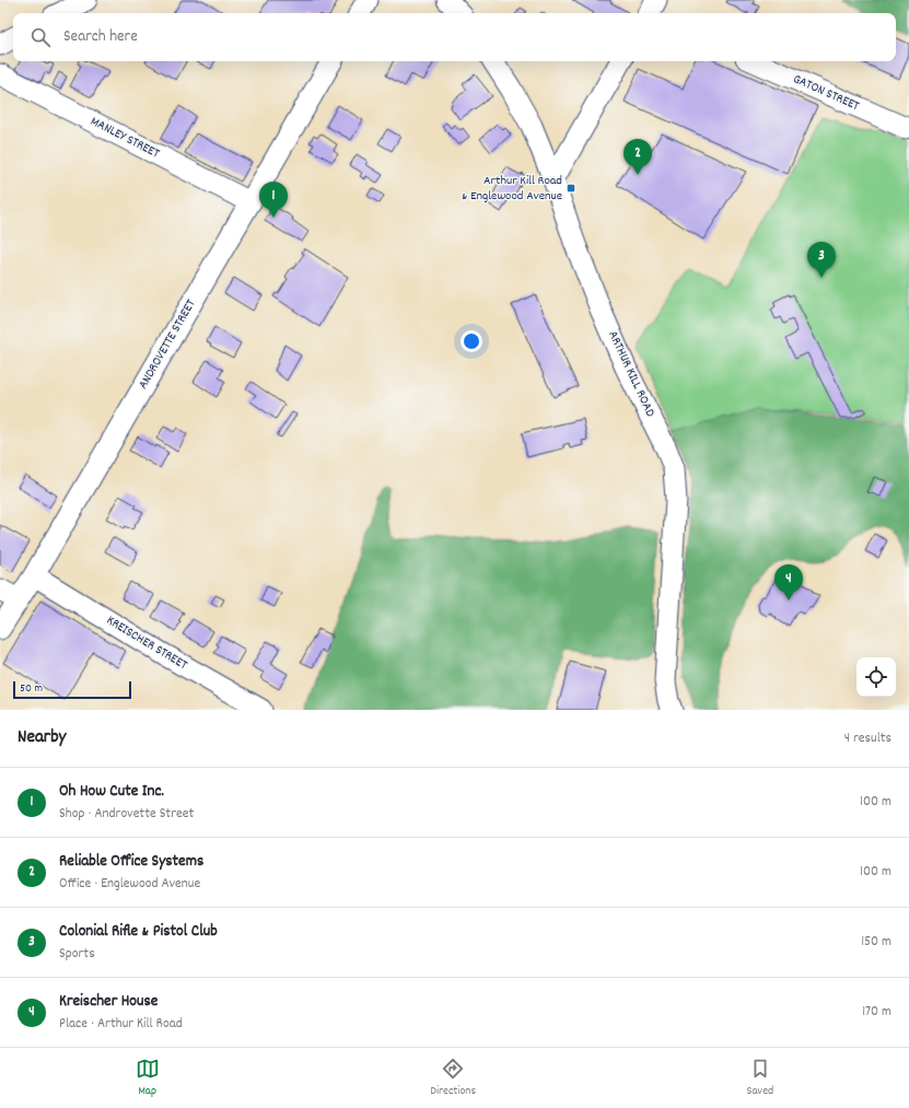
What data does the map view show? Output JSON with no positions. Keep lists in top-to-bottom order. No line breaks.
{"streets":{"street":["GATON STREET","MANLEY STREET","ANDROVETTE STREET","ARTHUR KILL ROAD","KREISCHER STREET"]},"crossings":[["MANLEY STREET","ANDROVETTE STREET"],["ANDROVETTE STREET","KREISCHER STREET"]],"places":{"transit":["Arthur Kill Road & Englewood Avenue"]},"scale_bar":"50 m","page":{"search":"Search here","pins":["2","1","3","4"],"scale":"50 m","heading":["Nearby","4 results"],"list":[{"mark":"1","name":"Oh How Cute Inc.","note":"Shop · Androvette Street","value":"100 m"},{"mark":"2","name":"Reliable Office Systems","note":"Office · Englewood Avenue","value":"100 m"},{"mark":"3","name":"Colonial Rifle & Pistol Club","note":"Sports","value":"150 m"},{"mark":"4","name":"Kreischer House","note":"Place · Arthur Kill Road","value":"170 m"}],"nav":["Map","Directions","Saved"]}}
